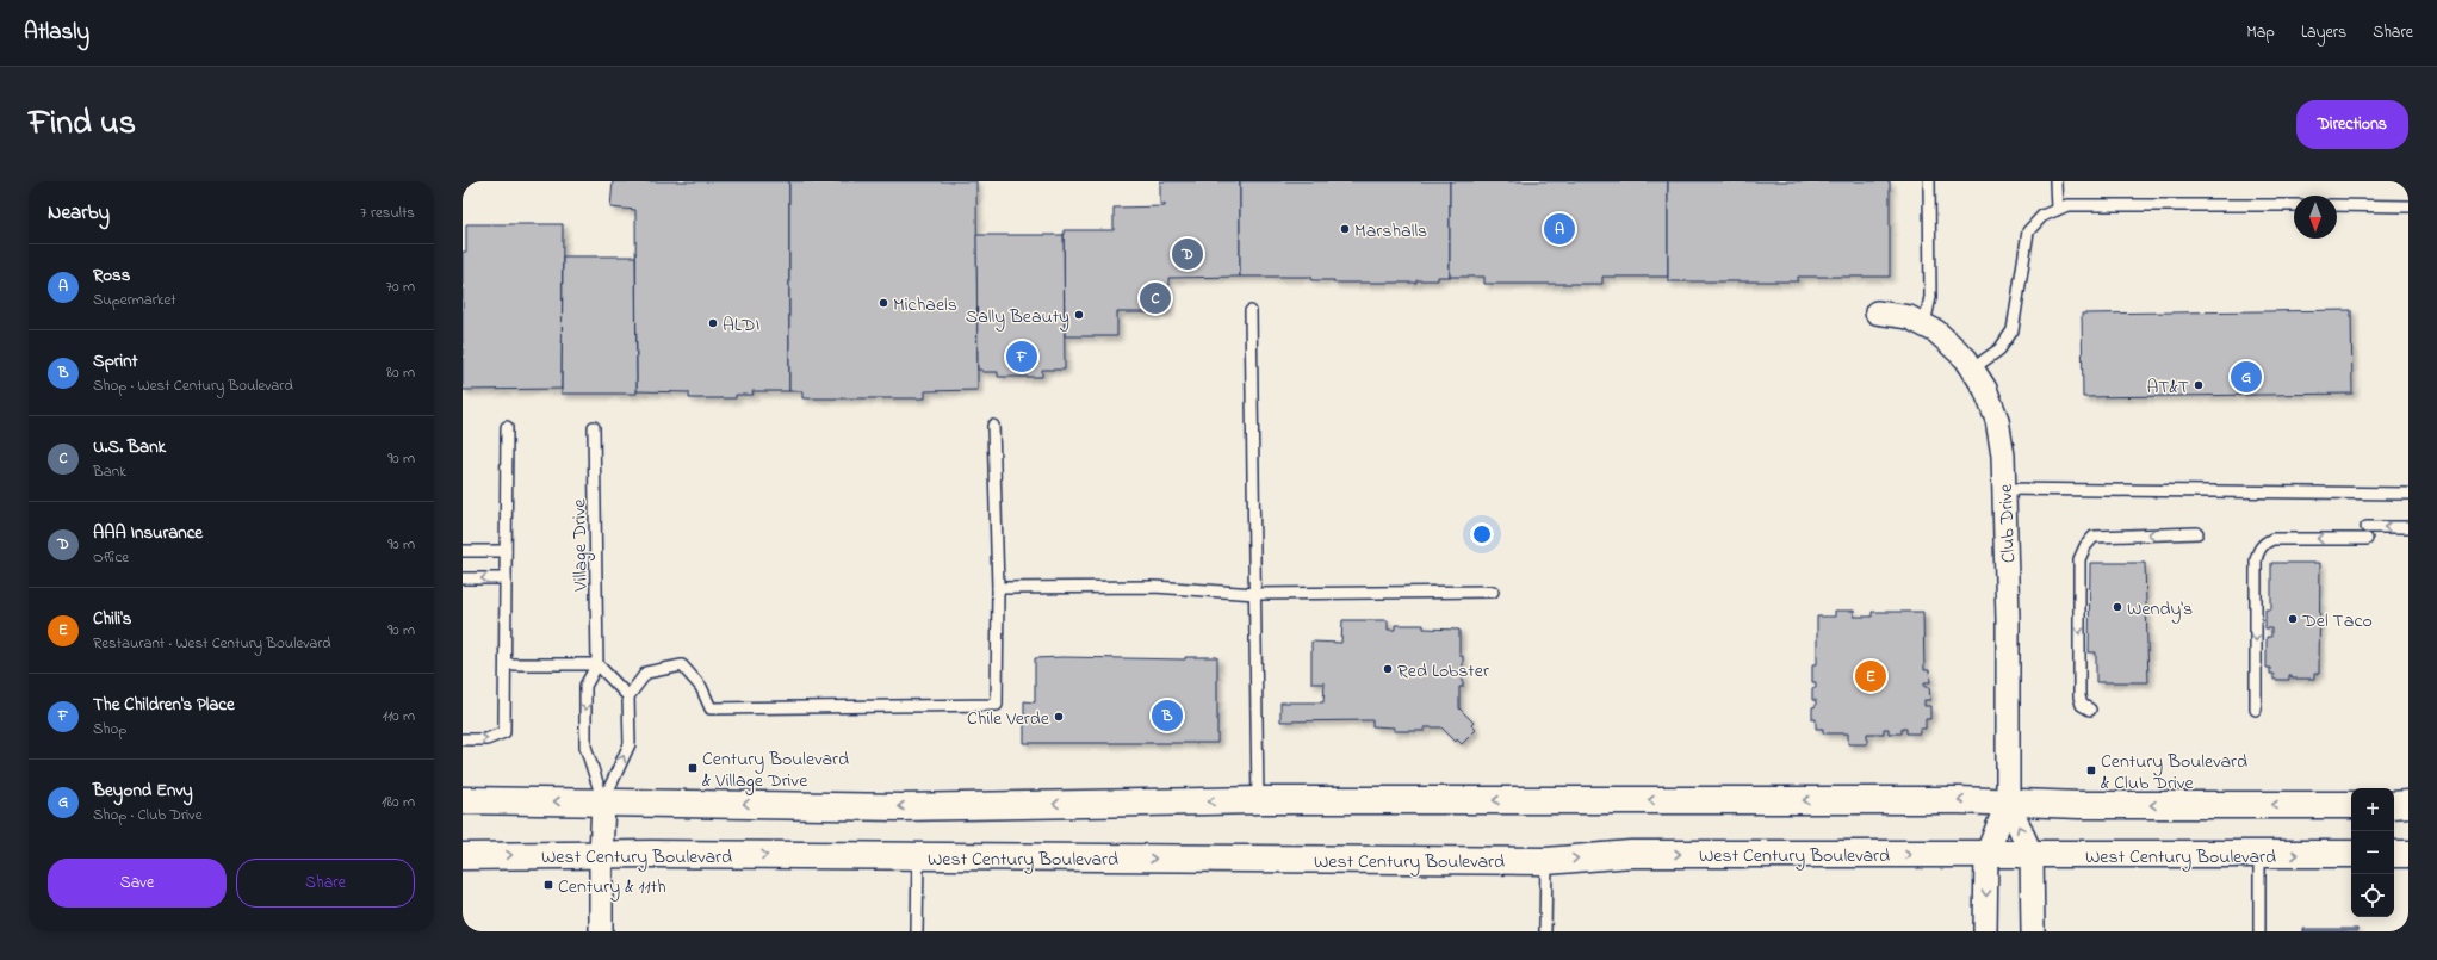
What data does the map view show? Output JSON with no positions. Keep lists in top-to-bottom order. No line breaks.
{"streets":{"main road":["West Century Boulevard"],"street":["Club Drive"],"lane":["Village Drive"]},"crossings":[["Club Drive","West Century Boulevard"]],"places":{"other":["Marshalls","Michaels","Sally Beauty","ALDI","AT&T","Wendy's","Del Taco","Red Lobster","Chile Verde"],"transit":["Century Boulevard & Village Drive","Century Boulevard & Club Drive","Century & 11th"]},"north":"bottom","page":{"header":"Atlasly","nav":["Map","Layers","Share"],"title":"Find us","buttons":["Directions",["Save","Share"]],"heading":["Nearby","7 results"],"pins":["A","D","C","F","G","E","B"],"list":[{"mark":"A","name":"Ross","note":"Supermarket","value":"70 m"},{"mark":"B","name":"Sprint","note":"Shop · West Century Boulevard","value":"80 m"},{"mark":"C","name":"U.S. Bank","note":"Bank","value":"90 m"},{"mark":"D","name":"AAA Insurance","note":"Office","value":"90 m"},{"mark":"E","name":"Chili's","note":"Restaurant · West Century Boulevard","value":"90 m"},{"mark":"F","name":"The Children's Place","note":"Shop","value":"110 m"},{"mark":"G","name":"Beyond Envy","note":"Shop · Club Drive","value":"180 m"}],"map_buttons":["+","−"]}}
